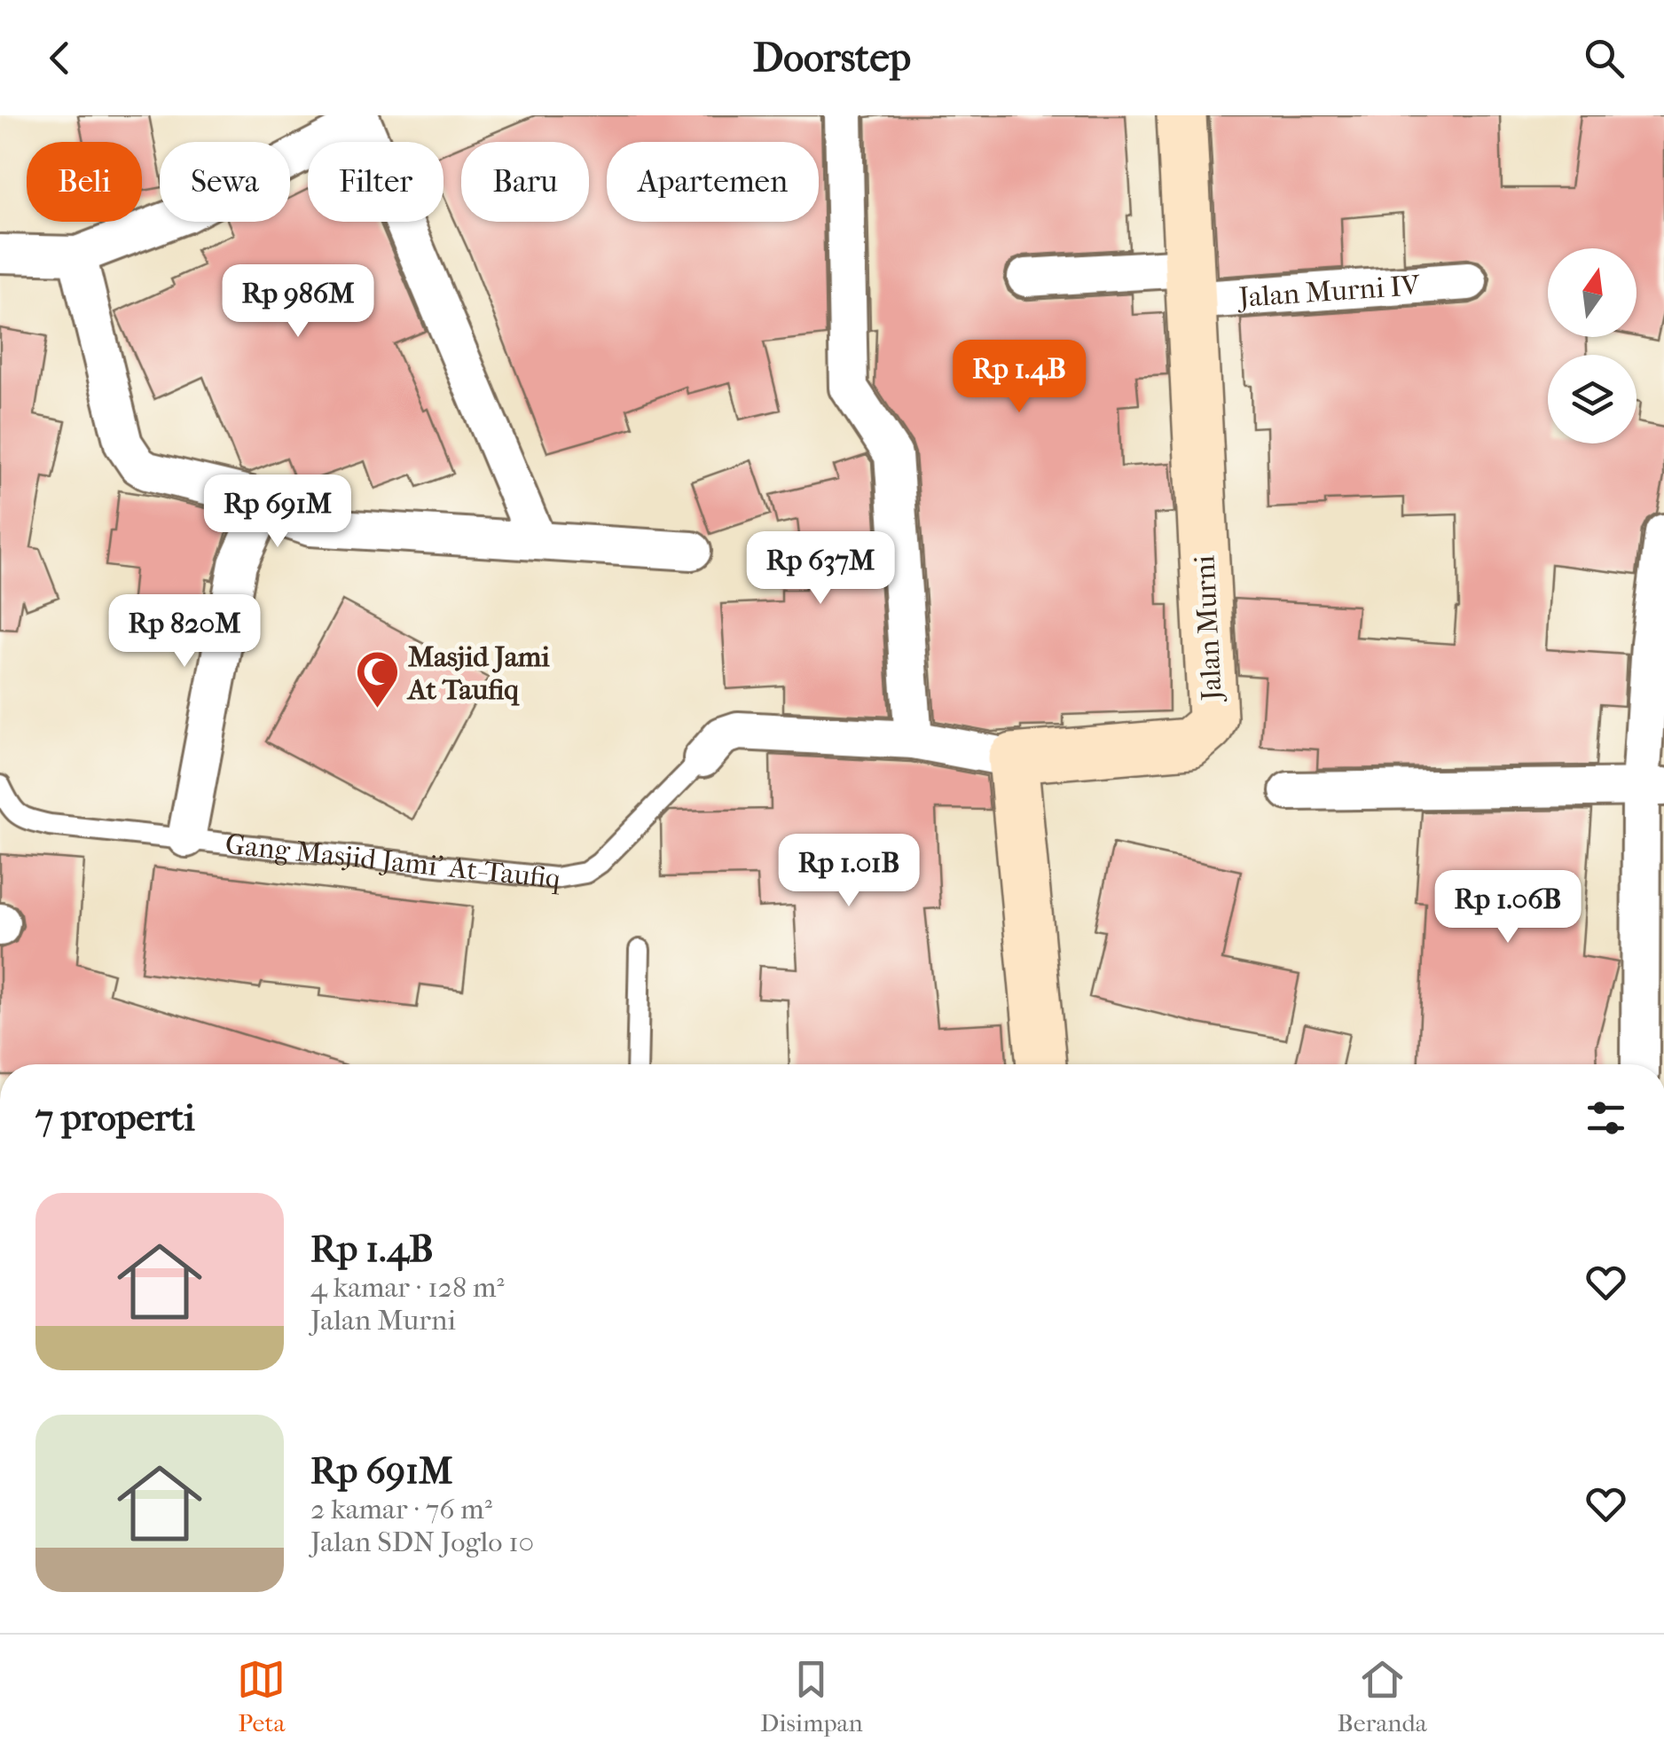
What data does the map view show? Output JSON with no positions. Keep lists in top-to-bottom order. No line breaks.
{"streets":{"street":["Jalan Murni IV","Jalan Murni","Gang Masjid Jami' At-Taufiq"]},"crossings":[["Jalan Murni IV","Jalan Murni"],["Jalan Murni","Gang Masjid Jami' At-Taufiq"]],"places":{"mosque":["Masjid Jami At Taufiq"]},"north":"top","page":{"header":"Doorstep","chip":["Beli","Sewa","Filter","Baru","Apartemen"],"price":["Rp 986M","Rp 1.4B","Rp 691M","Rp 637M","Rp 820M","Rp 1.01B","Rp 1.06B"],"heading":"7 properti","list":[{"name":"Rp 1.4B","note":"4 kamar · 128 m² · Jalan Murni"},{"name":"Rp 691M","note":"2 kamar · 76 m² · Jalan SDN Joglo 10"}],"tabs":["Peta","Disimpan","Beranda"]}}
